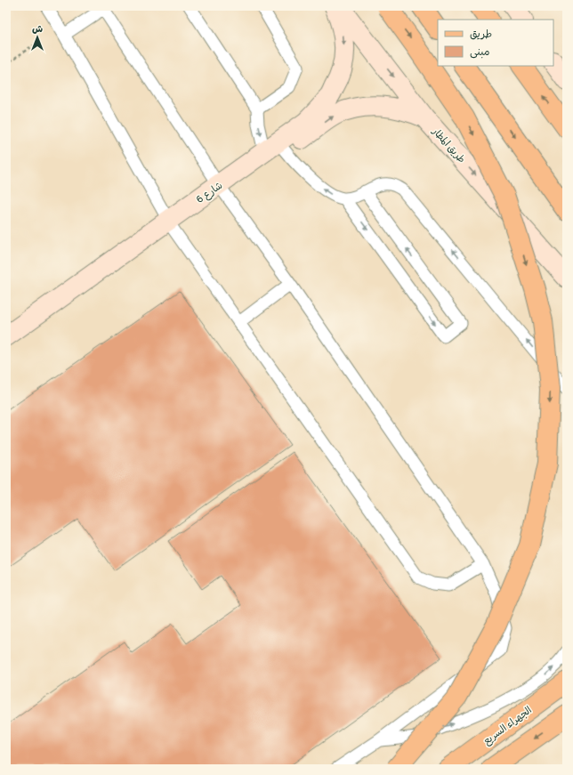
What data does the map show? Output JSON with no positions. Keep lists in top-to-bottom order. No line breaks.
{"streets":{"main road":["الجهراء السريع"],"street":["طريق المطار","شارع 6"]},"crossings":[["طريق المطار","شارع 6"]],"one_way":["طريق المطار"],"legend":["طريق","مبنى"],"north":"top"}
